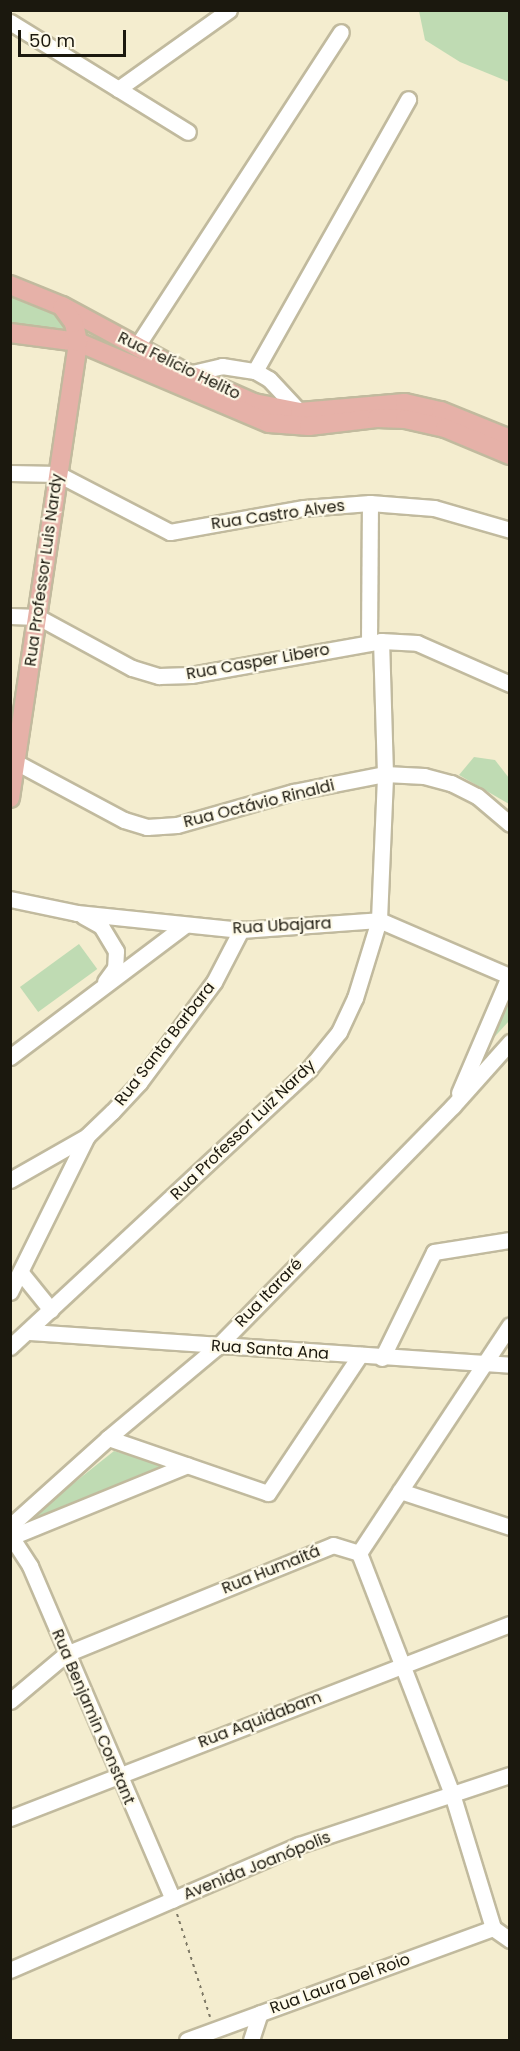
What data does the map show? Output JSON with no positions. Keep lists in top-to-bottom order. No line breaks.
{"streets":{"main road":["Rua Felício Helito","Rua Professor Luis Nardy"],"street":["Rua Castro Alves","Rua Casper Libero","Rua Octávio Rinaldi","Rua Ubajara","Rua Santa Barbara","Rua Professor Luiz Nardy","Rua Itararé","Rua Santa Ana","Rua Humaitá","Rua Benjamin Constant","Rua Aquidabam","Avenida Joanópolis","Rua Laura Del Roio"]},"crossings":[["Rua Felício Helito","Rua Professor Luis Nardy"],["Rua Castro Alves","Rua Professor Luis Nardy"],["Rua Castro Alves","Rua Professor Luiz Nardy"],["Rua Professor Luis Nardy","Rua Casper Libero"],["Rua Professor Luis Nardy","Rua Octávio Rinaldi"],["Rua Casper Libero","Rua Professor Luiz Nardy"],["Rua Octávio Rinaldi","Rua Professor Luiz Nardy"],["Rua Ubajara","Rua Santa Barbara"],["Rua Ubajara","Rua Professor Luiz Nardy"],["Rua Professor Luiz Nardy","Rua Santa Ana"],["Rua Itararé","Rua Santa Ana"],["Rua Itararé","Rua Benjamin Constant"],["Rua Humaitá","Rua Benjamin Constant"],["Rua Benjamin Constant","Rua Aquidabam"],["Rua Benjamin Constant","Avenida Joanópolis"]],"scale_bar":"50 m"}
